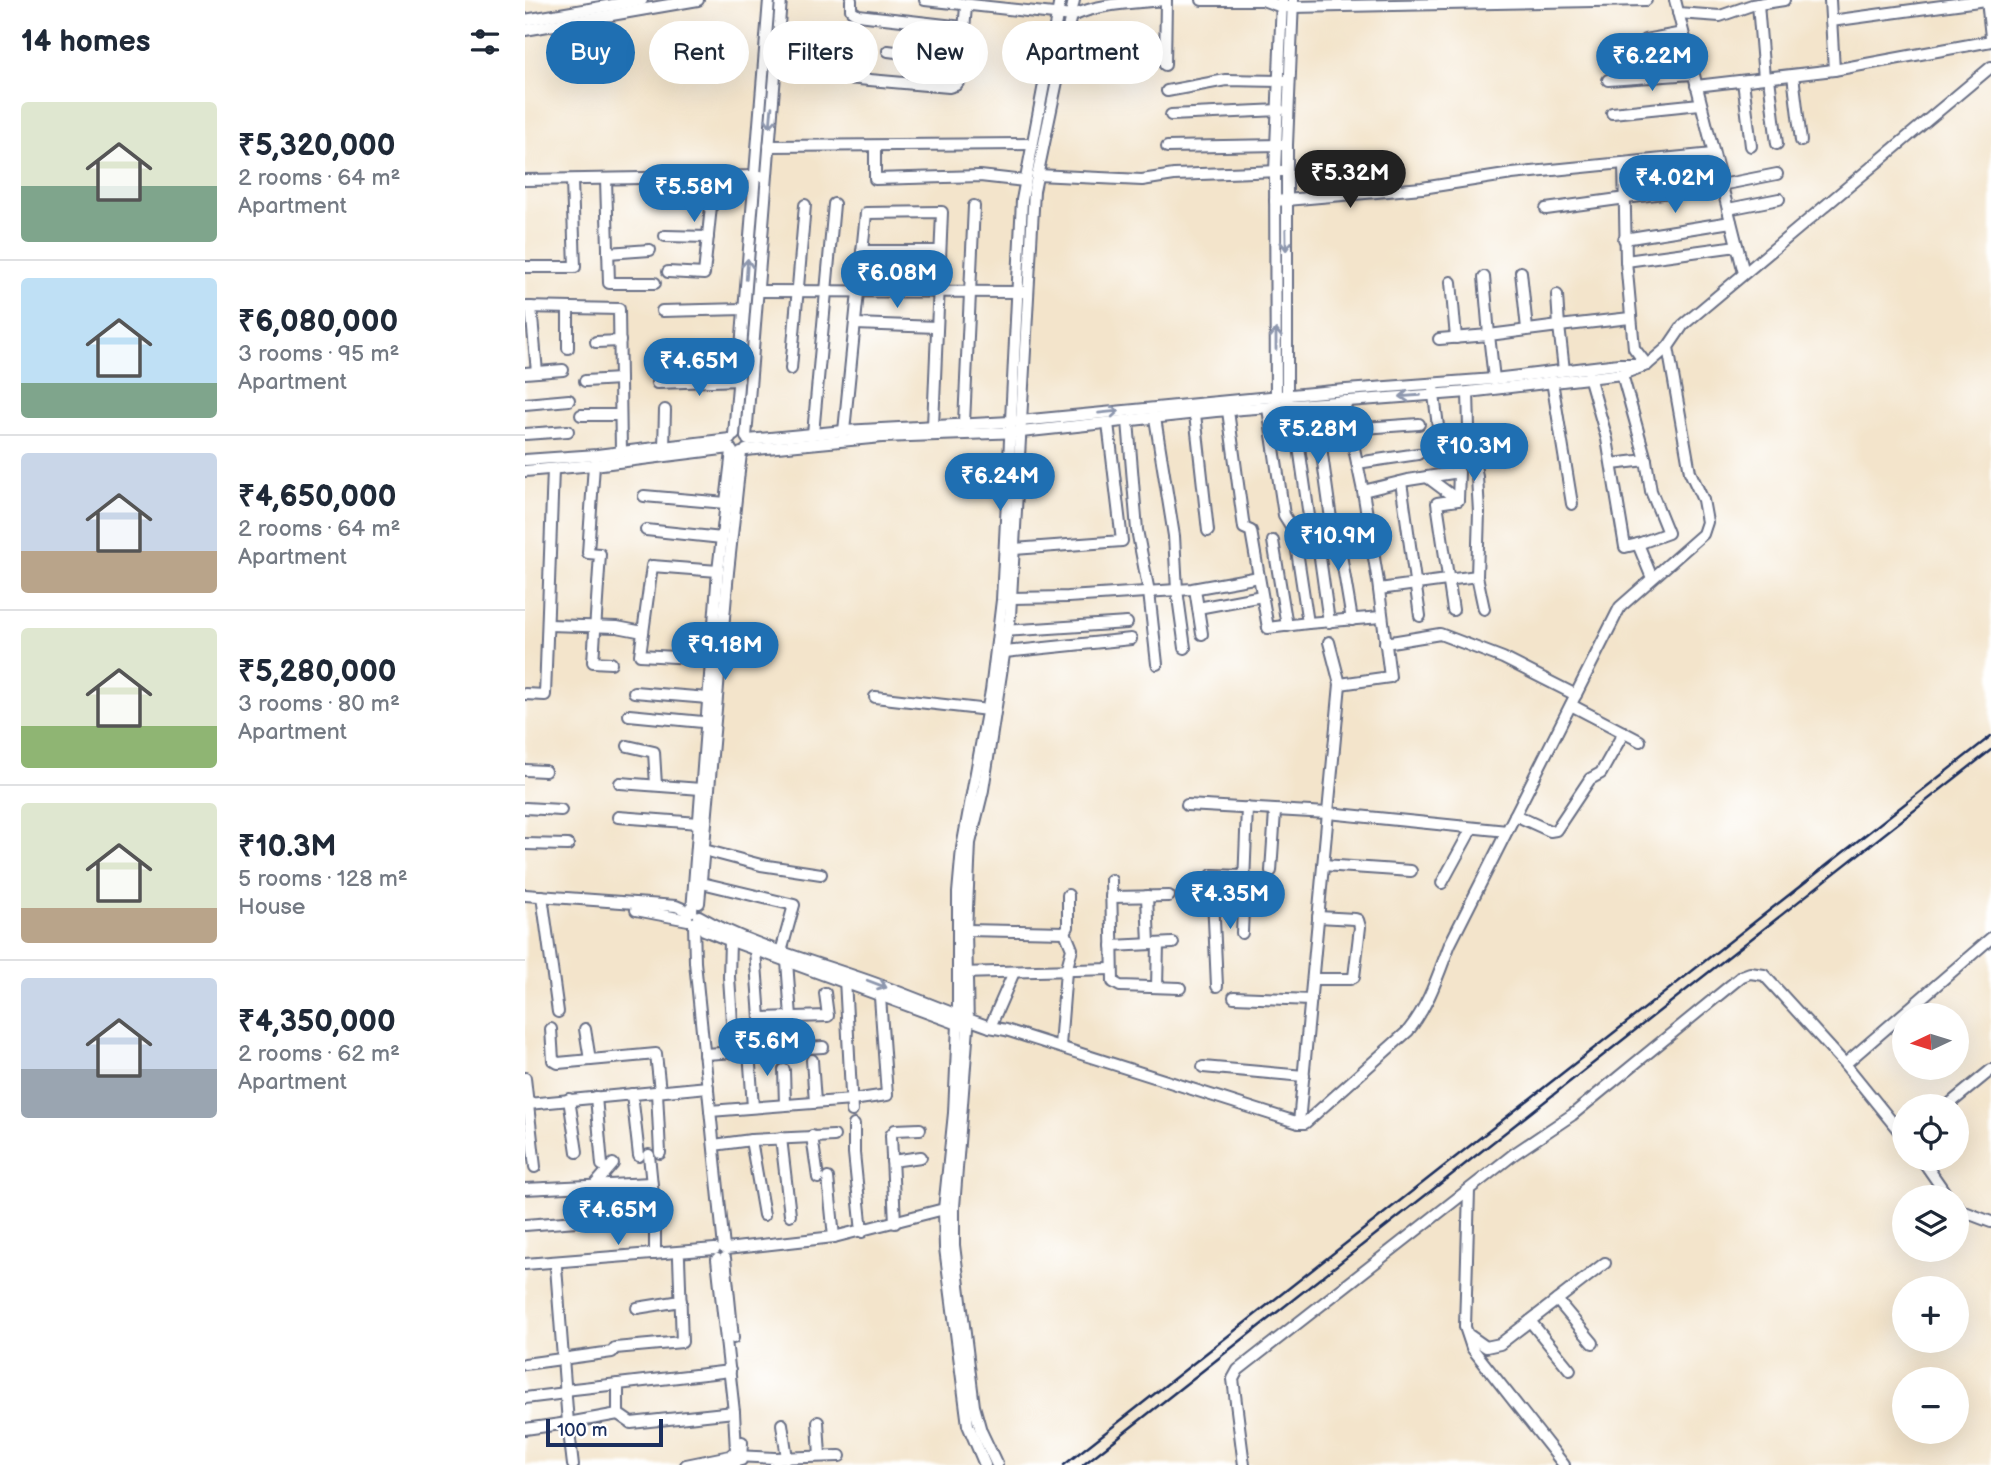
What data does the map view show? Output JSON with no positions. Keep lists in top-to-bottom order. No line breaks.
{"scale_bar":"100 m","north":"left","page":{"heading":"14 homes","chip":["Buy","Rent","Filters","New","Apartment"],"price":["₹6.22M","₹5.32M","₹4.02M","₹5.58M","₹6.08M","₹4.65M","₹5.28M","₹10.3M","₹6.24M","₹10.9M","₹9.18M","₹4.35M","₹5.6M","₹4.65M"],"list":[{"name":"₹5,320,000","note":"2 rooms · 64 m² · Apartment"},{"name":"₹6,080,000","note":"3 rooms · 95 m² · Apartment"},{"name":"₹4,650,000","note":"2 rooms · 64 m² · Apartment"},{"name":"₹5,280,000","note":"3 rooms · 80 m² · Apartment"},{"name":"₹10.3M","note":"5 rooms · 128 m² · House"},{"name":"₹4,350,000","note":"2 rooms · 62 m² · Apartment"}],"map_buttons":["+","−"],"scale":"100 m"}}
